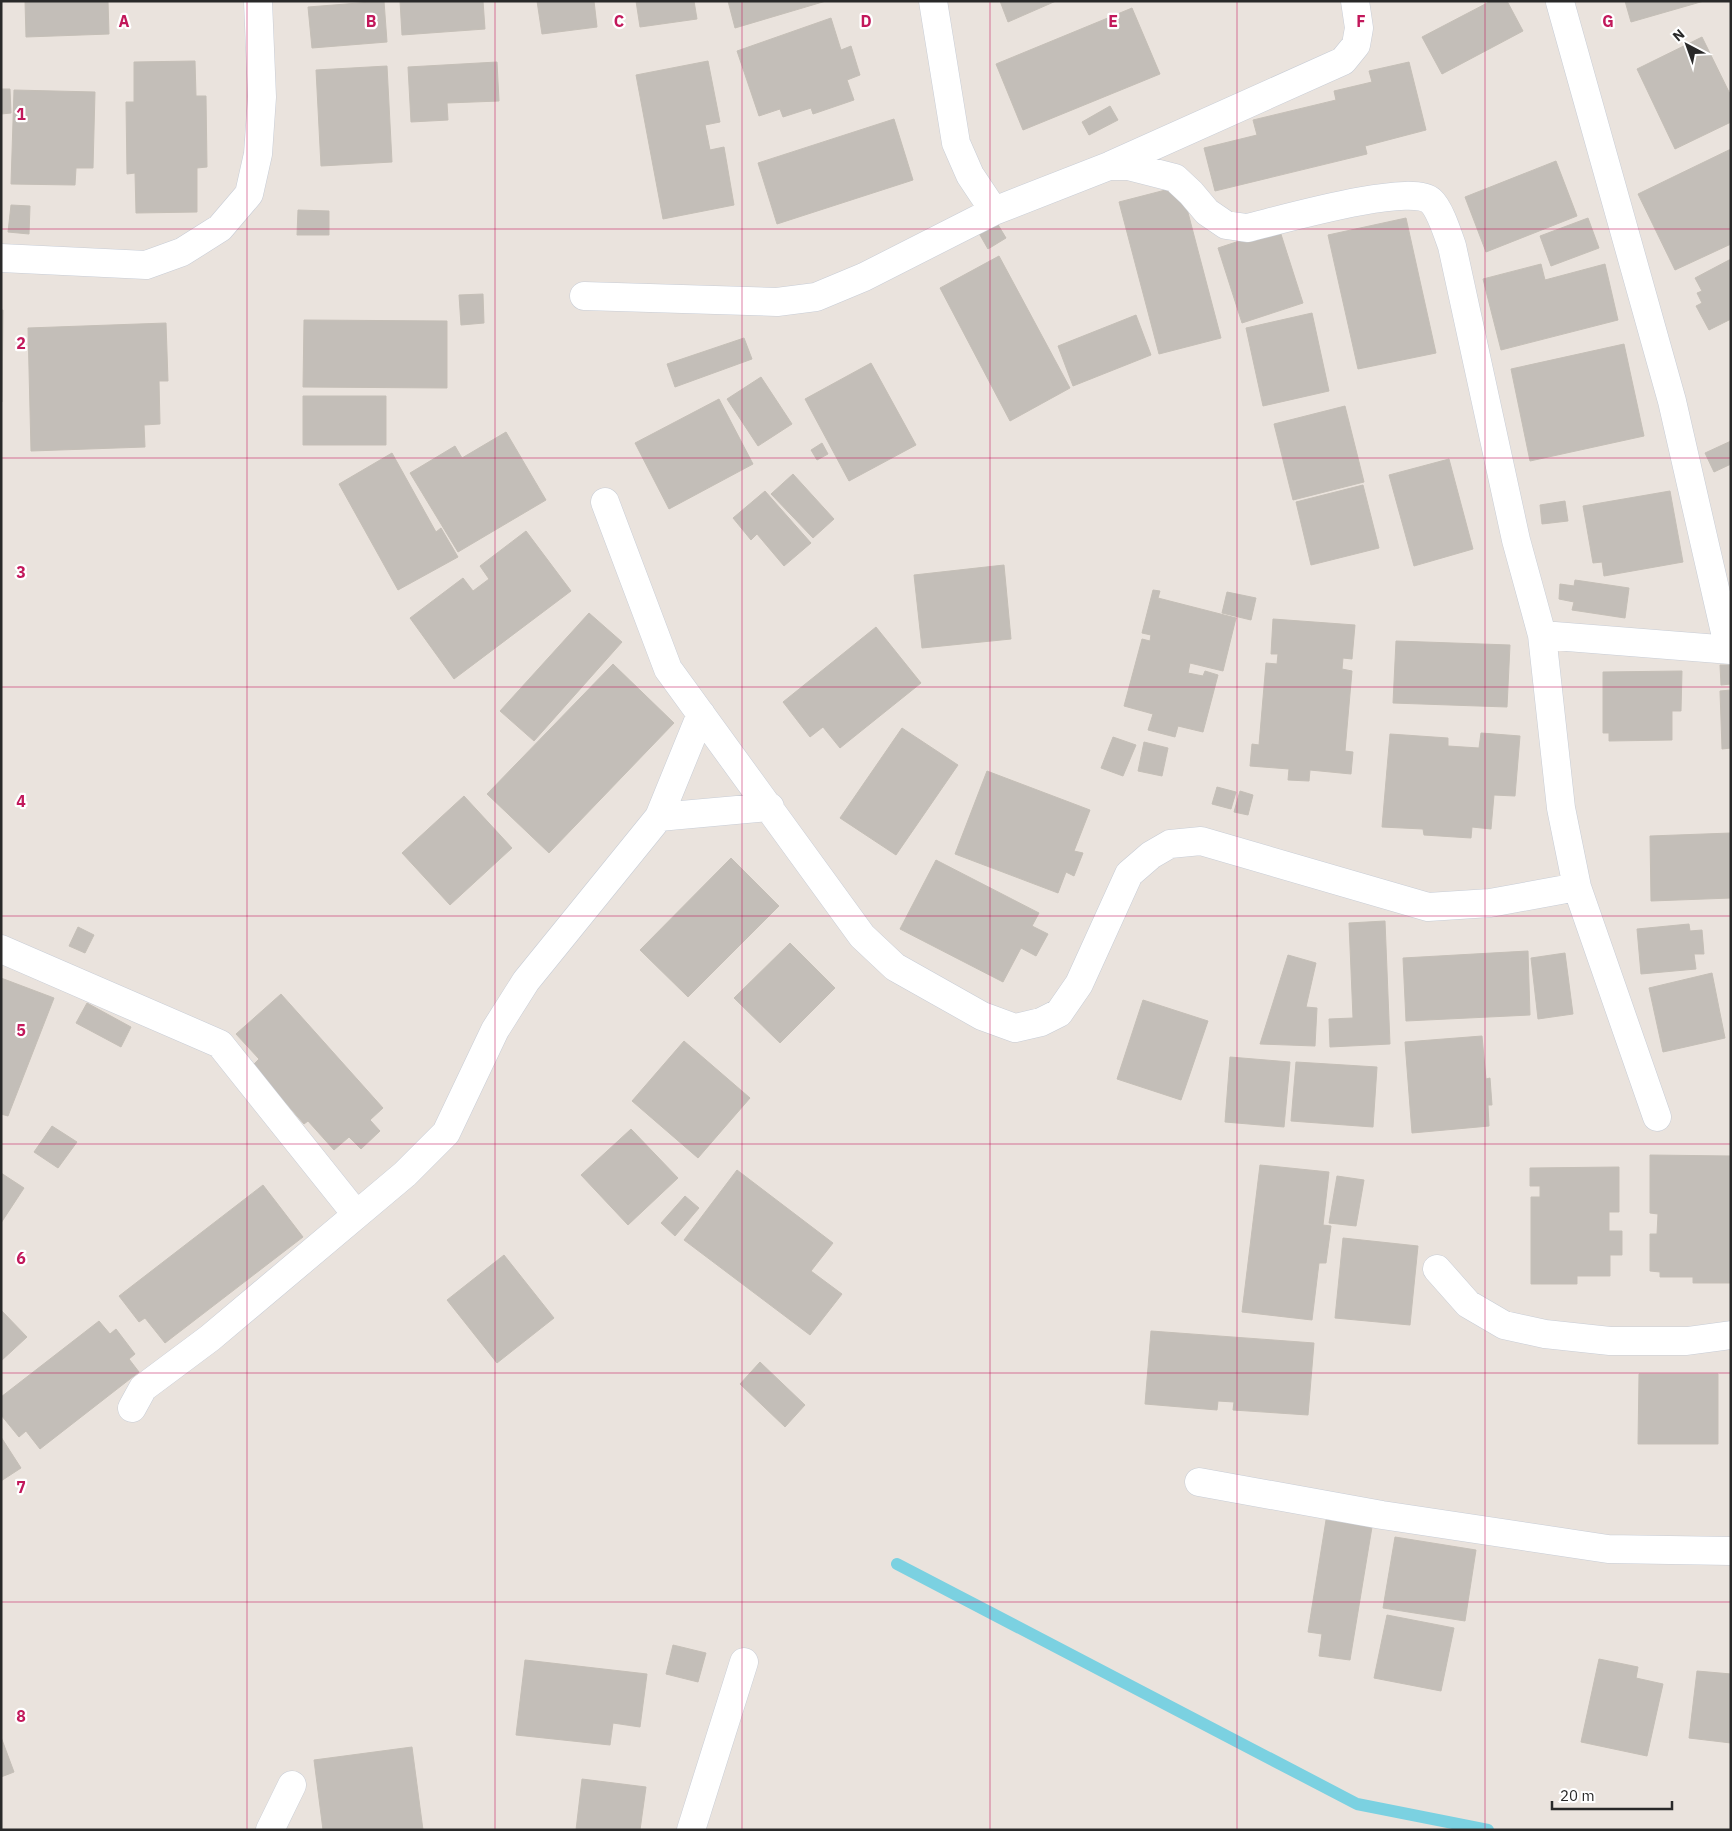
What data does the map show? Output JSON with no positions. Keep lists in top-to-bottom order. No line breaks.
{"scale_bar":"20 m","north":"top left","grid":{"columns":["A","B","C","D","E","F","G"],"rows":["1","2","3","4","5","6","7","8"]}}
